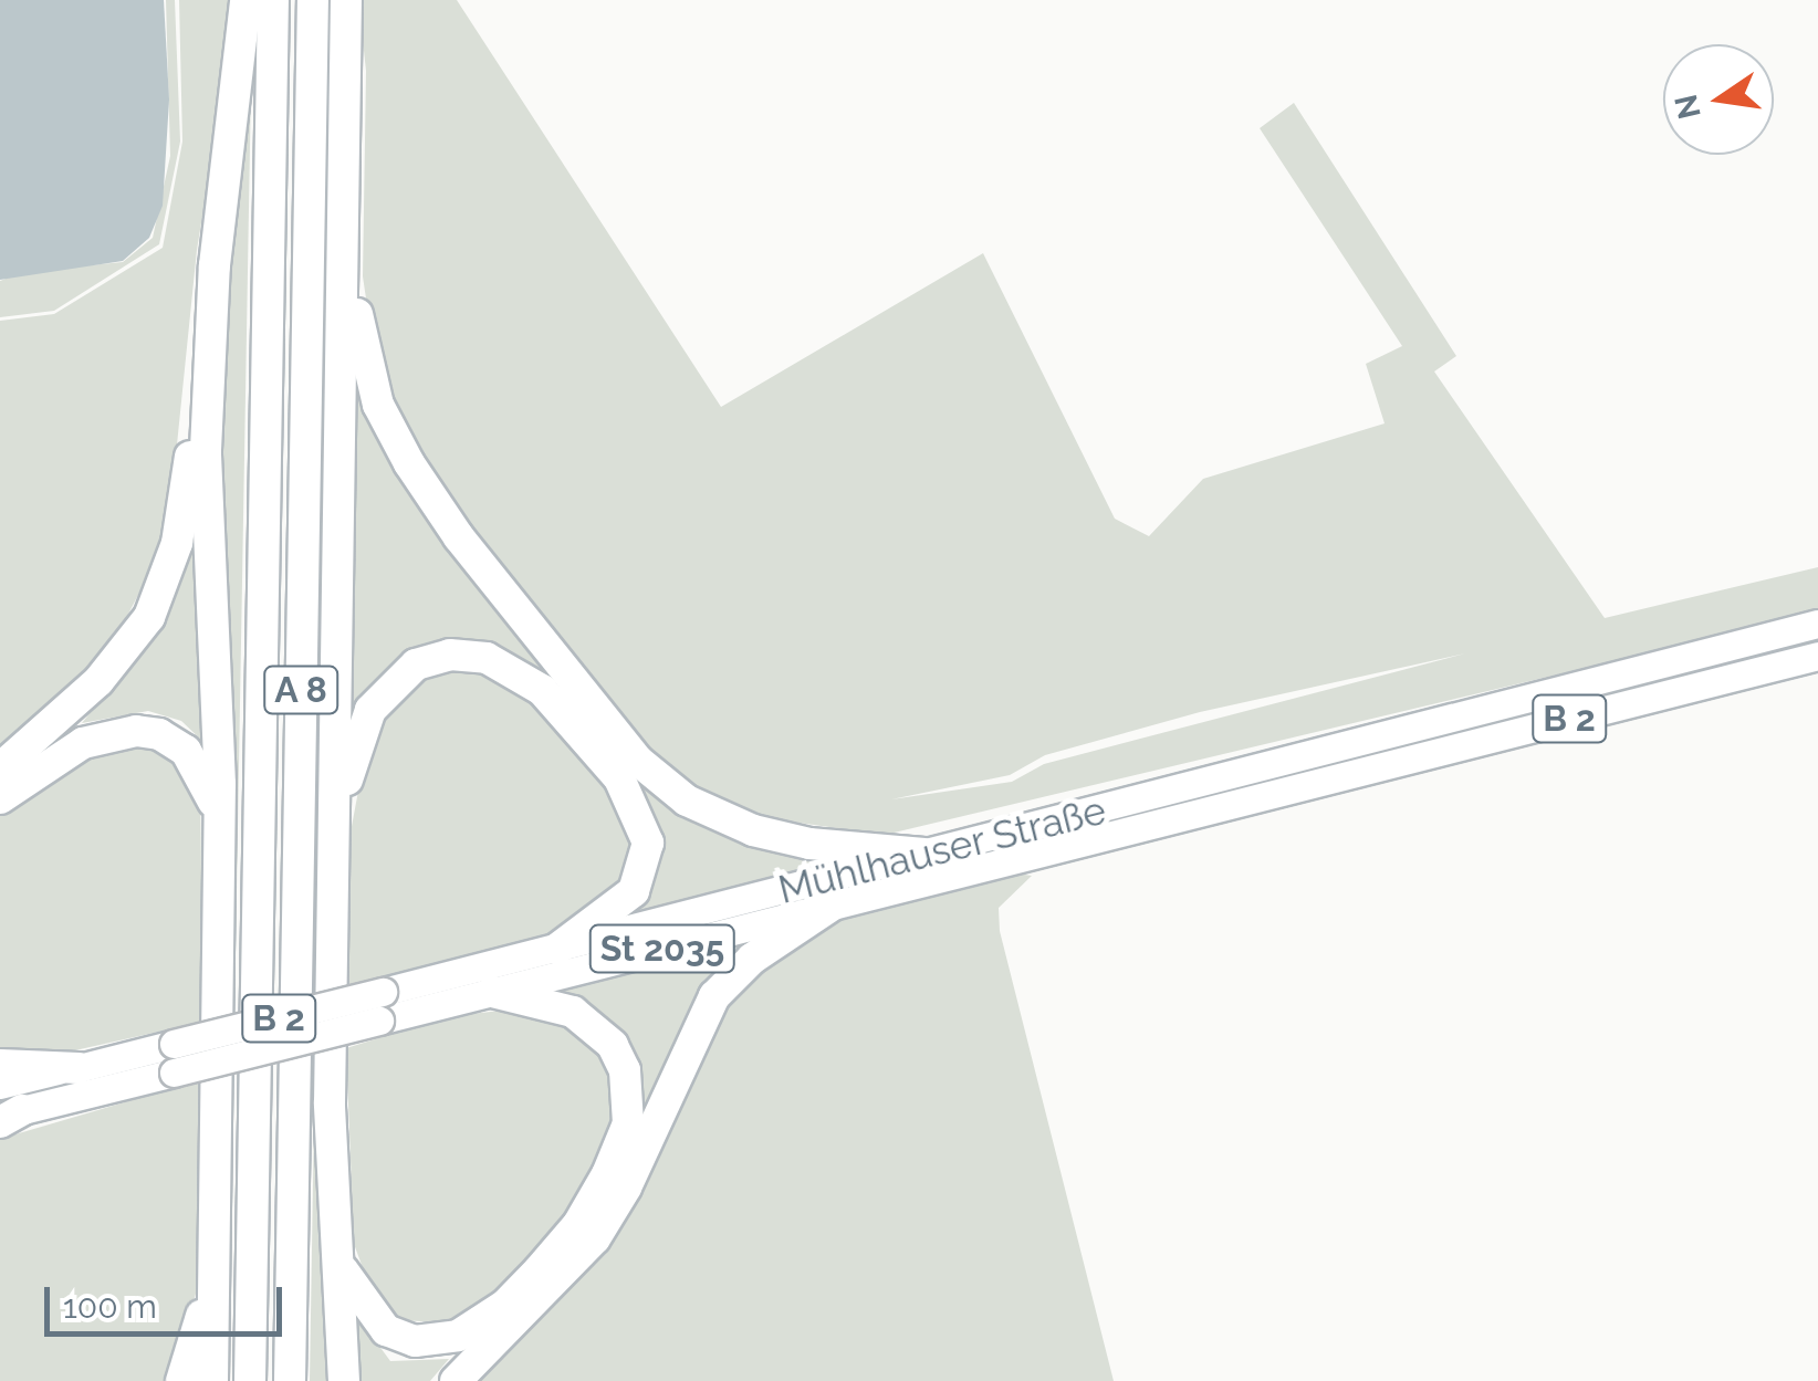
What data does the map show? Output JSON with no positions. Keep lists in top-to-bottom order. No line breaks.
{"streets":{"highway":["A 8"],"main road":["B 2","Mühlhauser Straße","St 2035"]},"scale_bar":"100 m","north":"left"}
